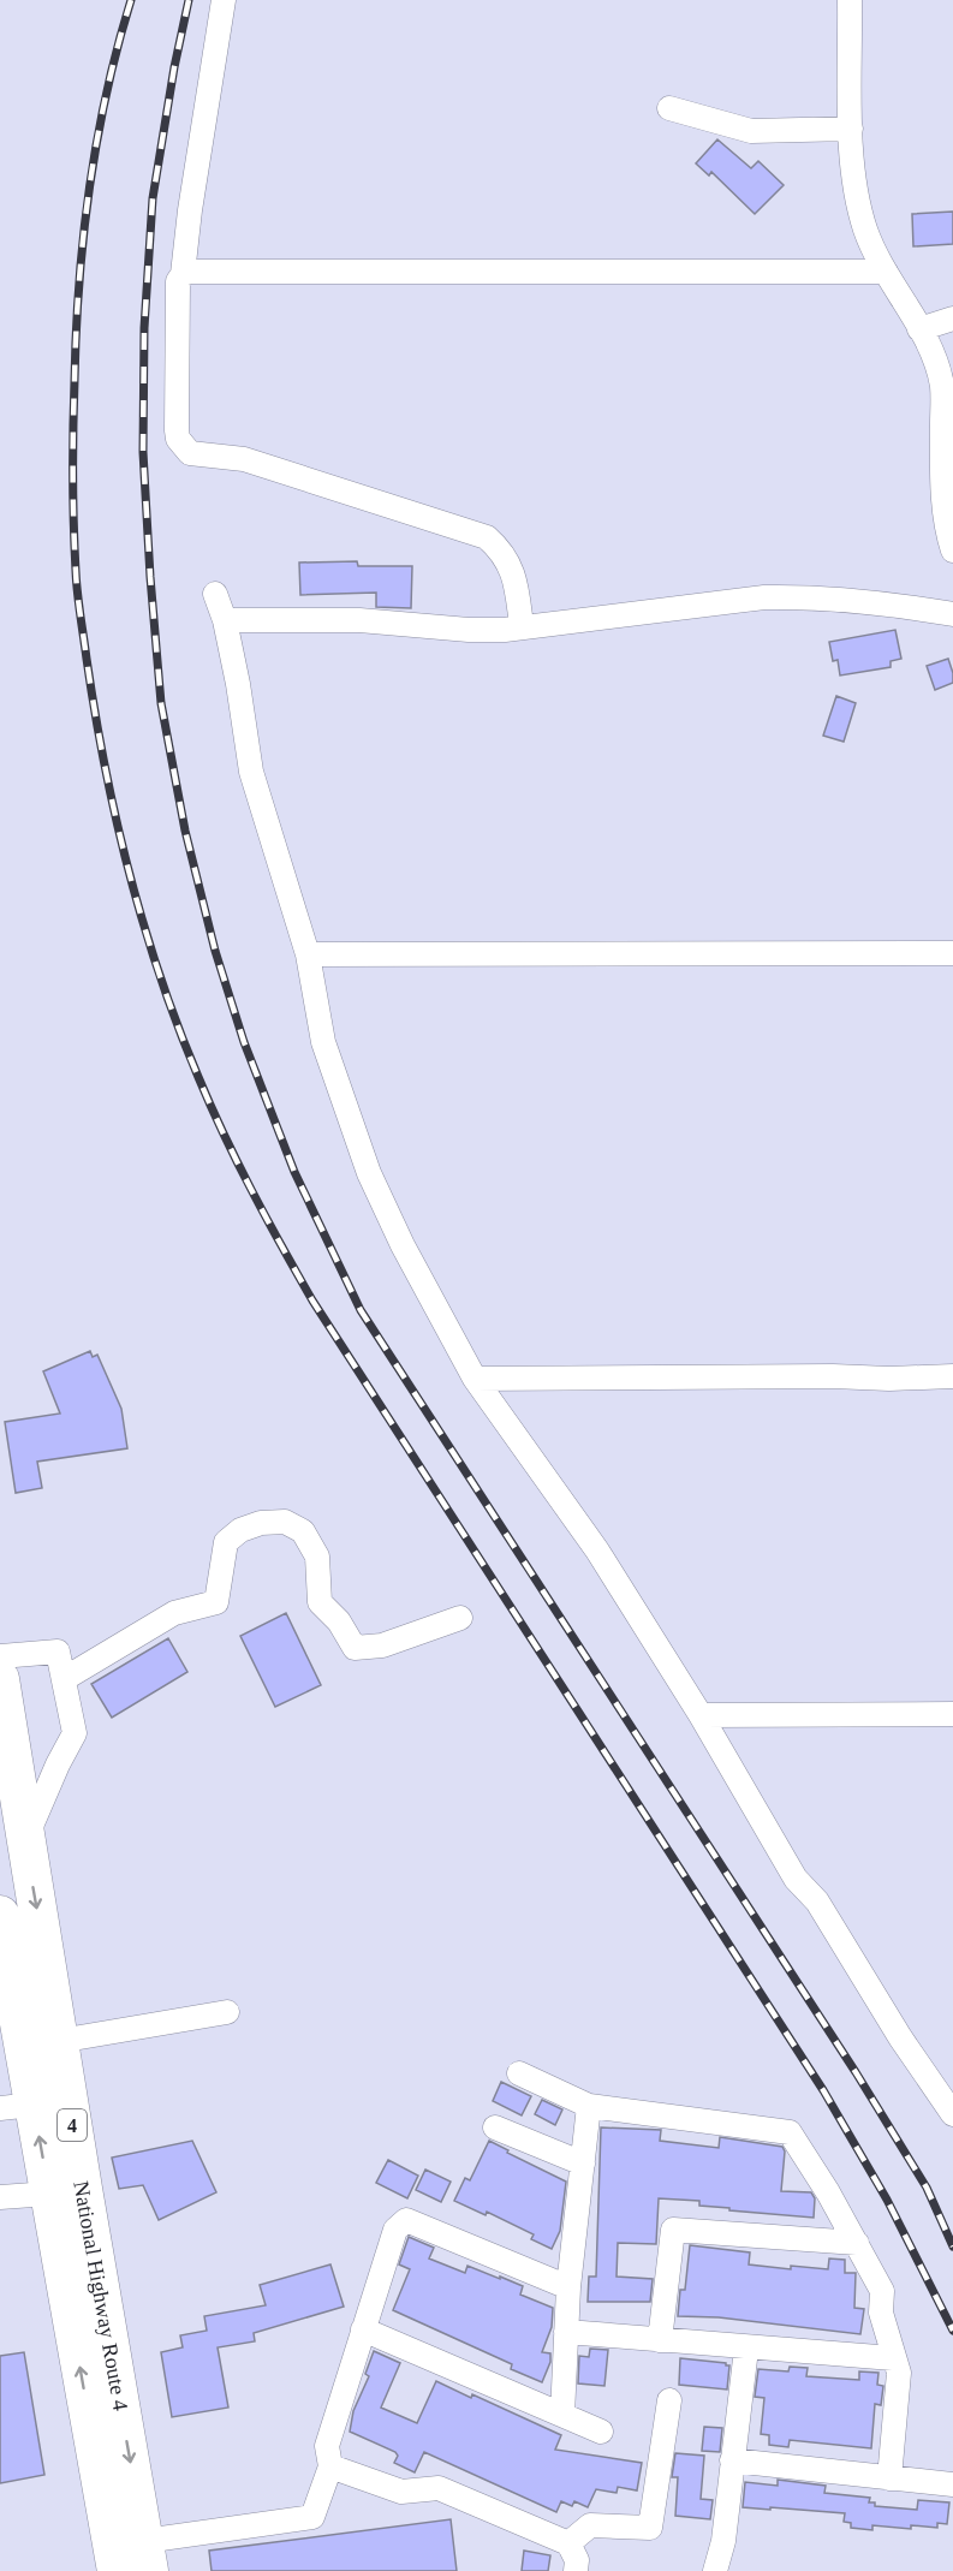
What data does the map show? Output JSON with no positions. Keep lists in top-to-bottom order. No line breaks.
{"streets":{"highway":["4","National Highway Route 4"]}}
